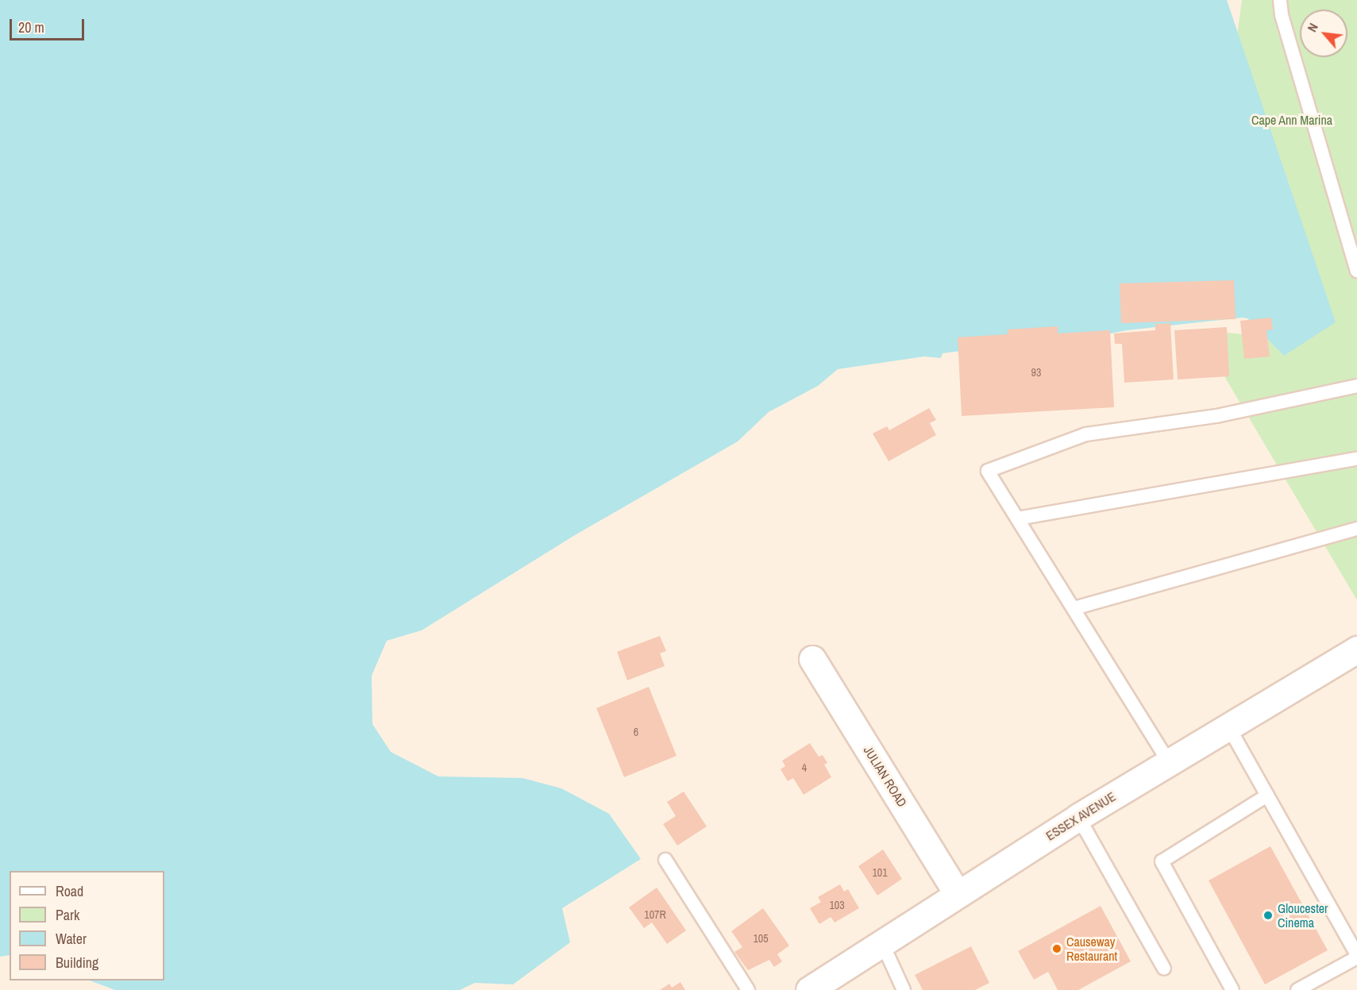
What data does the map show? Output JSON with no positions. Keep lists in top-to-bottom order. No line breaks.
{"streets":{"street":["JULIAN ROAD","ESSEX AVENUE"]},"crossings":[["JULIAN ROAD","ESSEX AVENUE"]],"parks":["Cape Ann Marina"],"places":["Gloucester Cinema","Causeway Restaurant"],"house_numbers":["93","6","4","101","103","107R","105"],"legend":["Road","Park","Water","Building"],"scale_bar":"20 m","north":"top left"}
